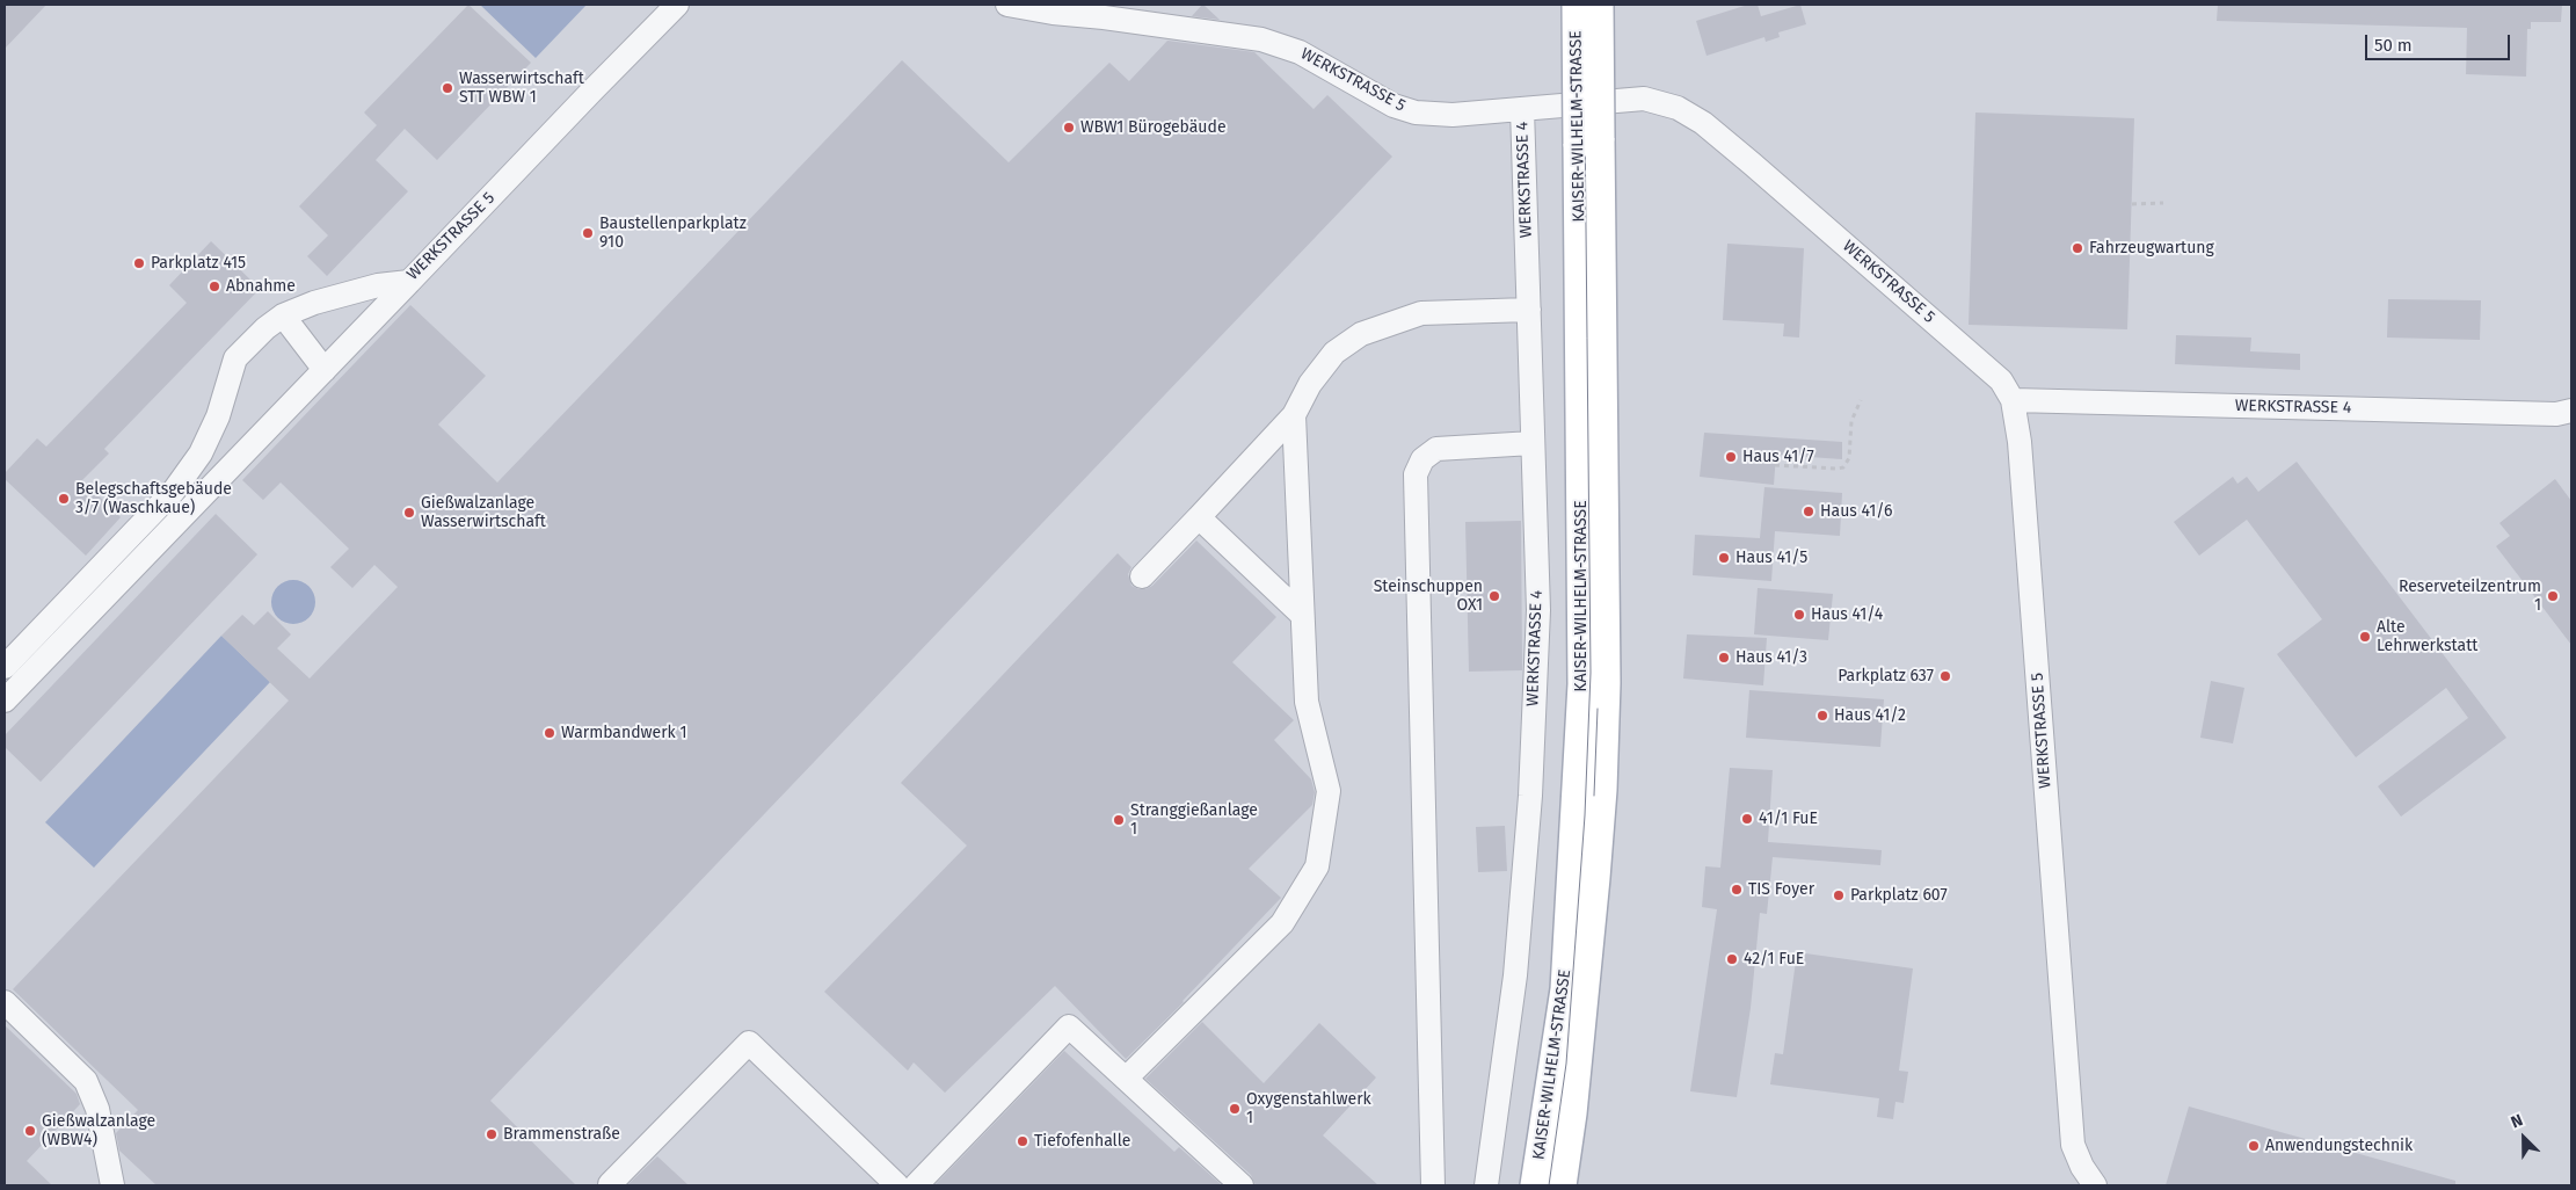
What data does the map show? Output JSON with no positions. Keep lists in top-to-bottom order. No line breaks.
{"streets":{"main road":["KAISER-WILHELM-STRASSE"],"lane":["WERKSTRASSE 5","WERKSTRASSE 4"]},"crossings":[["WERKSTRASSE 5","WERKSTRASSE 4"]],"places":["Wasserwirtschaft STT WBW 1","WBW1 Bürogebäude","Baustellenparkplatz 910","Fahrzeugwartung","Parkplatz 415","Abnahme","Haus 41/7","Belegschaftsgebäude 3/7 (Waschkaue)","Haus 41/6","Gießwalzanlage Wasserwirtschaft","Haus 41/5","Steinschuppen OX1","Reserveteilzentrum 1","Haus 41/4","Alte Lehrwerkstatt","Haus 41/3","Parkplatz 637","Haus 41/2","Warmbandwerk 1","41/1 FuE","Stranggießanlage 1","TIS Foyer","Parkplatz 607","42/1 FuE","Oxygenstahlwerk 1","Gießwalzanlage (WBW4)","Brammenstraße","Tiefofenhalle","Anwendungstechnik"],"scale_bar":"50 m","north":"top left"}
